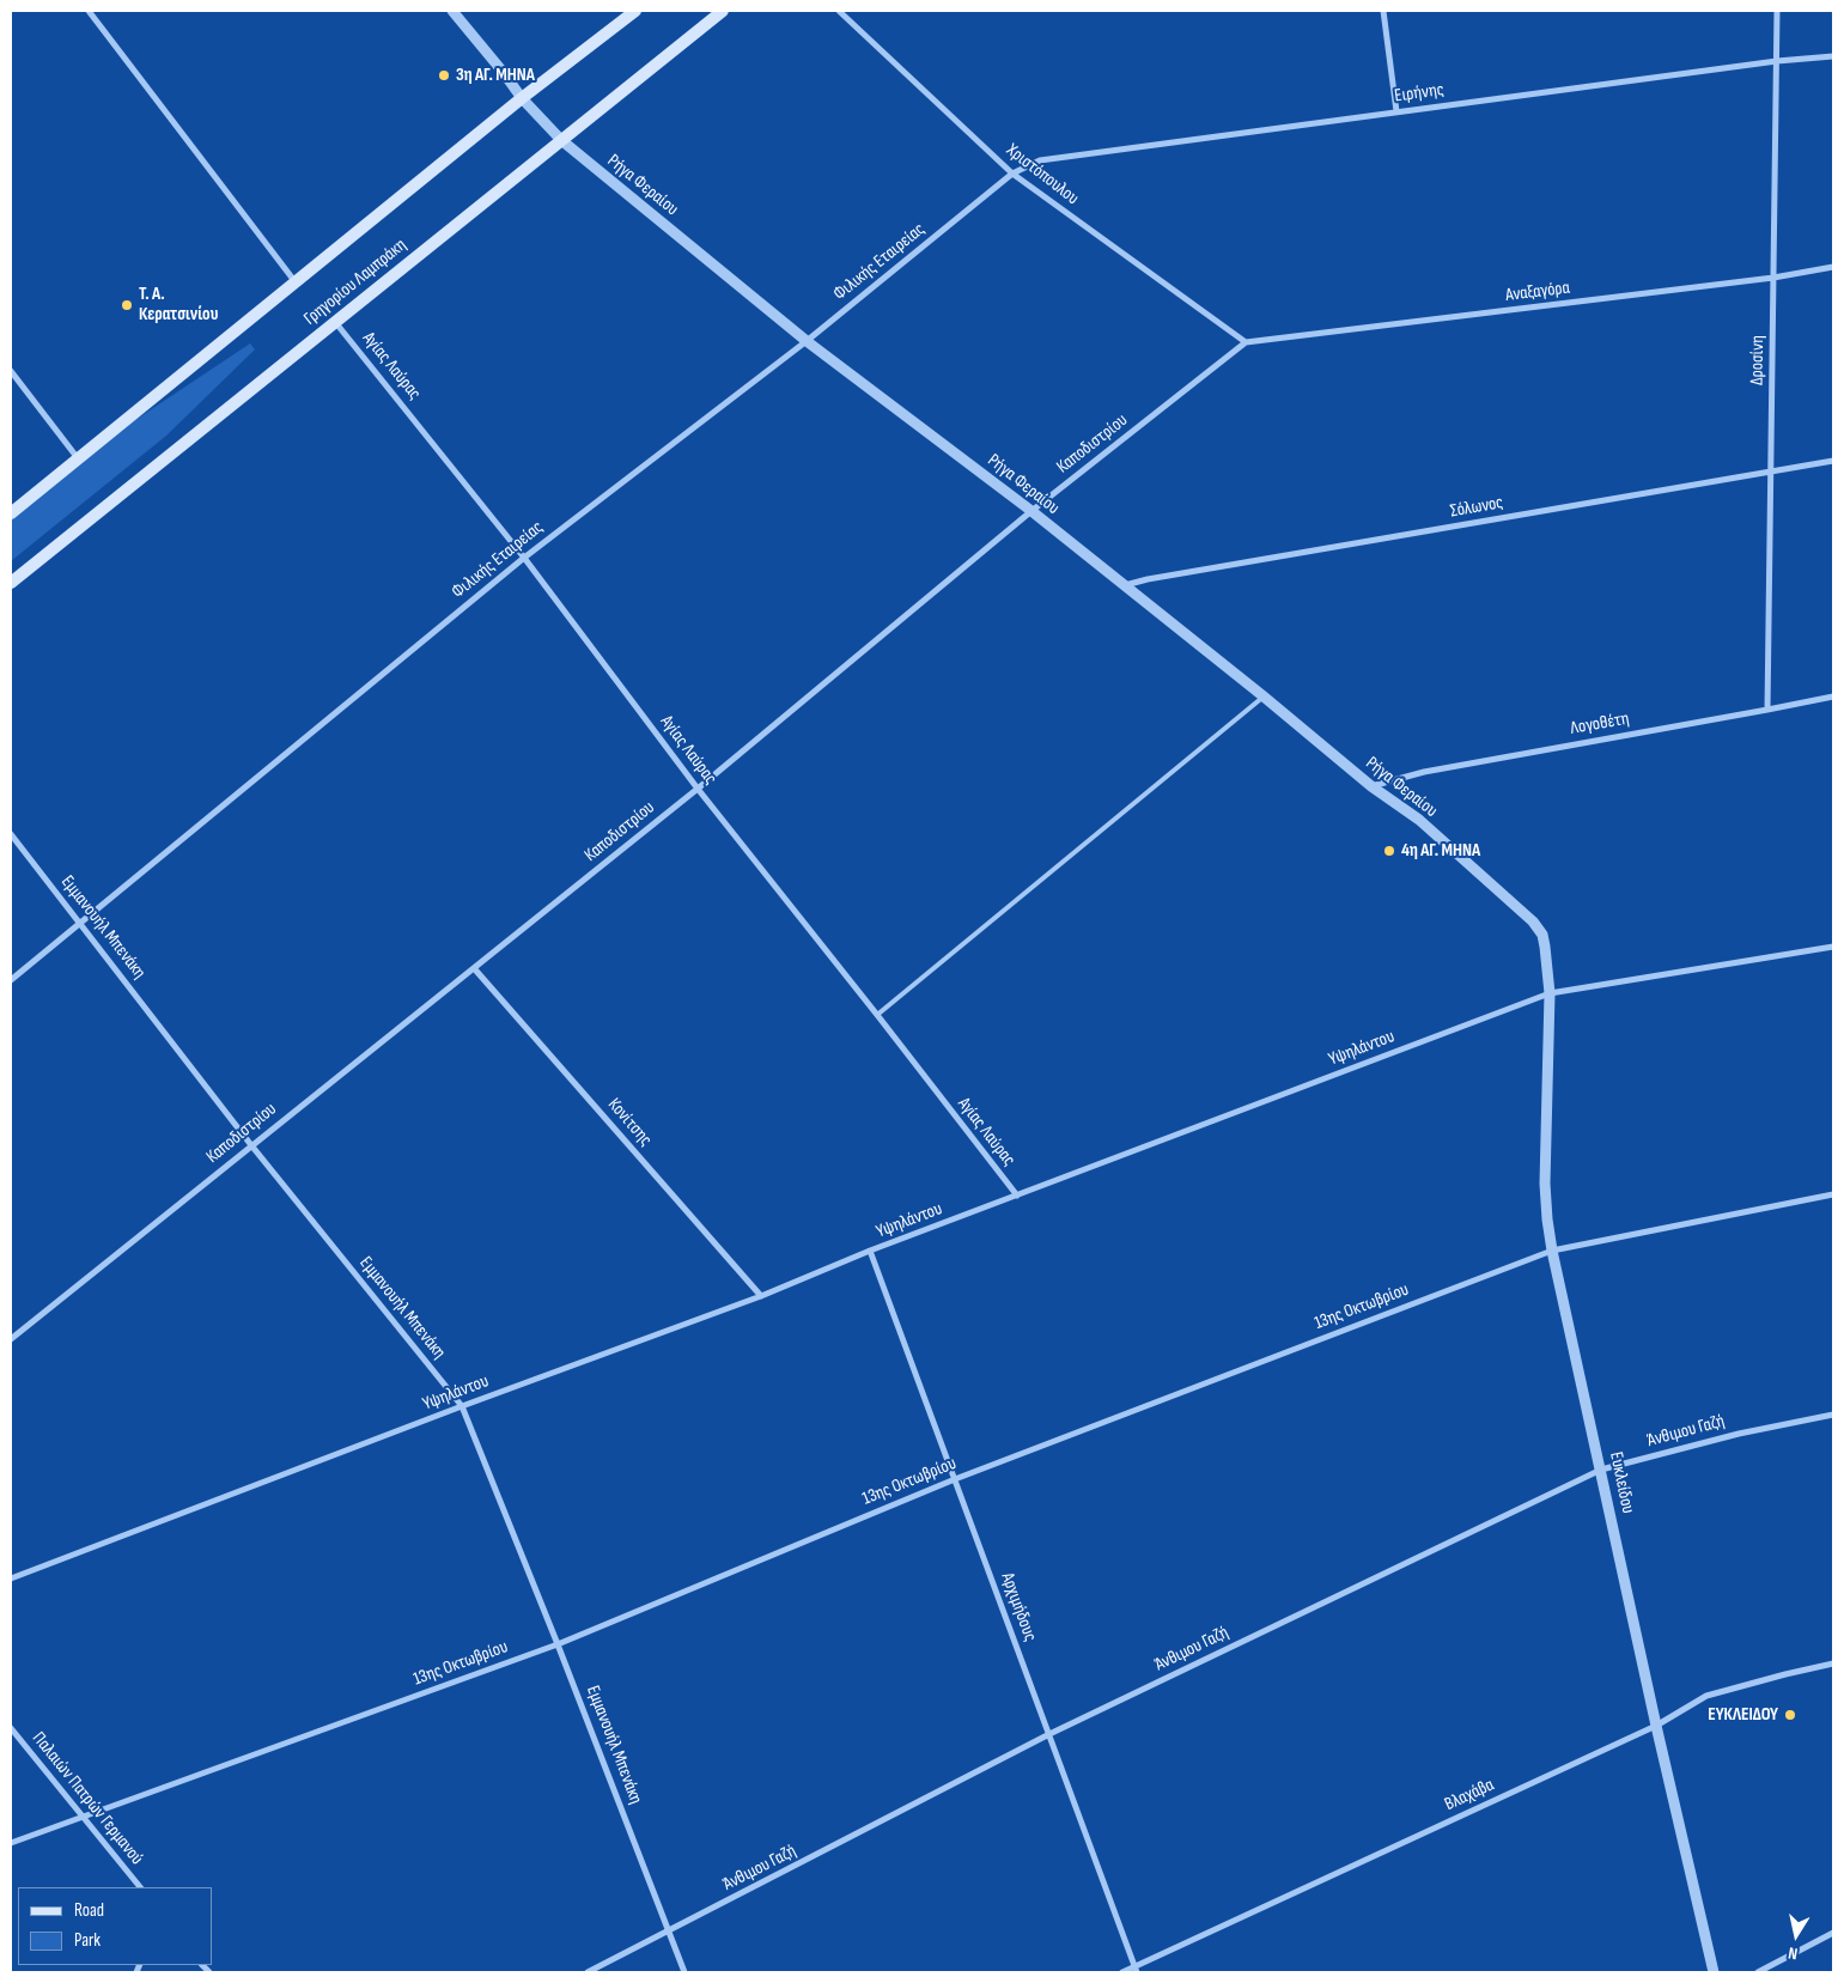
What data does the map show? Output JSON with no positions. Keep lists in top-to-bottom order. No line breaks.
{"streets":{"main road":["Γρηγορίου Λαμπράκη"],"street":["Ειρήνης","Χριστόπουλου","Ρήγα Φεραίου","Φιλικής Εταιρείας","Αναξαγόρα","Δροσίνη","Αγίας Λαύρας","Καποδιστρίου","Σόλωνος","Λογοθέτη","Εμμανουήλ Μπενάκη","Υψηλάντου","Κονίτσης","13ης Οκτωβρίου","Άνθιμου Γαζή","Ευκλείδου","Αρχιμήδους","Βλαχάβα","Παλαιών Πατρών Γερμανού"]},"crossings":[["Ειρήνης","Χριστόπουλου"],["Ειρήνης","Φιλικής Εταιρείας"],["Ειρήνης","Δροσίνη"],["Χριστόπουλου","Φιλικής Εταιρείας"],["Χριστόπουλου","Αναξαγόρα"],["Χριστόπουλου","Καποδιστρίου"],["Ρήγα Φεραίου","Φιλικής Εταιρείας"],["Ρήγα Φεραίου","Γρηγορίου Λαμπράκη"],["Ρήγα Φεραίου","Καποδιστρίου"],["Ρήγα Φεραίου","Σόλωνος"],["Ρήγα Φεραίου","Λογοθέτη"],["Ρήγα Φεραίου","Υψηλάντου"],["Ρήγα Φεραίου","Ευκλείδου"],["Φιλικής Εταιρείας","Αγίας Λαύρας"],["Φιλικής Εταιρείας","Εμμανουήλ Μπενάκη"],["Γρηγορίου Λαμπράκη","Αγίας Λαύρας"],["Αναξαγόρα","Δροσίνη"],["Αναξαγόρα","Καποδιστρίου"],["Δροσίνη","Σόλωνος"],["Δροσίνη","Λογοθέτη"],["Αγίας Λαύρας","Καποδιστρίου"],["Αγίας Λαύρας","Υψηλάντου"],["Καποδιστρίου","Εμμανουήλ Μπενάκη"],["Καποδιστρίου","Κονίτσης"],["Εμμανουήλ Μπενάκη","Υψηλάντου"],["Εμμανουήλ Μπενάκη","13ης Οκτωβρίου"],["Εμμανουήλ Μπενάκη","Άνθιμου Γαζή"],["Υψηλάντου","Κονίτσης"],["Υψηλάντου","Ευκλείδου"],["Υψηλάντου","Αρχιμήδους"],["13ης Οκτωβρίου","Ευκλείδου"],["13ης Οκτωβρίου","Αρχιμήδους"],["13ης Οκτωβρίου","Παλαιών Πατρών Γερμανού"],["Άνθιμου Γαζή","Ευκλείδου"],["Άνθιμου Γαζή","Αρχιμήδους"],["Ευκλείδου","Βλαχάβα"],["Αρχιμήδους","Βλαχάβα"]],"places":["3η ΑΓ. ΜΗΝΑ","Τ. Α. Κερατσινίου","4η ΑΓ. ΜΗΝΑ","ΕΥΚΛΕΙΔΟΥ"],"legend":["Road","Park"],"north":"bottom"}
